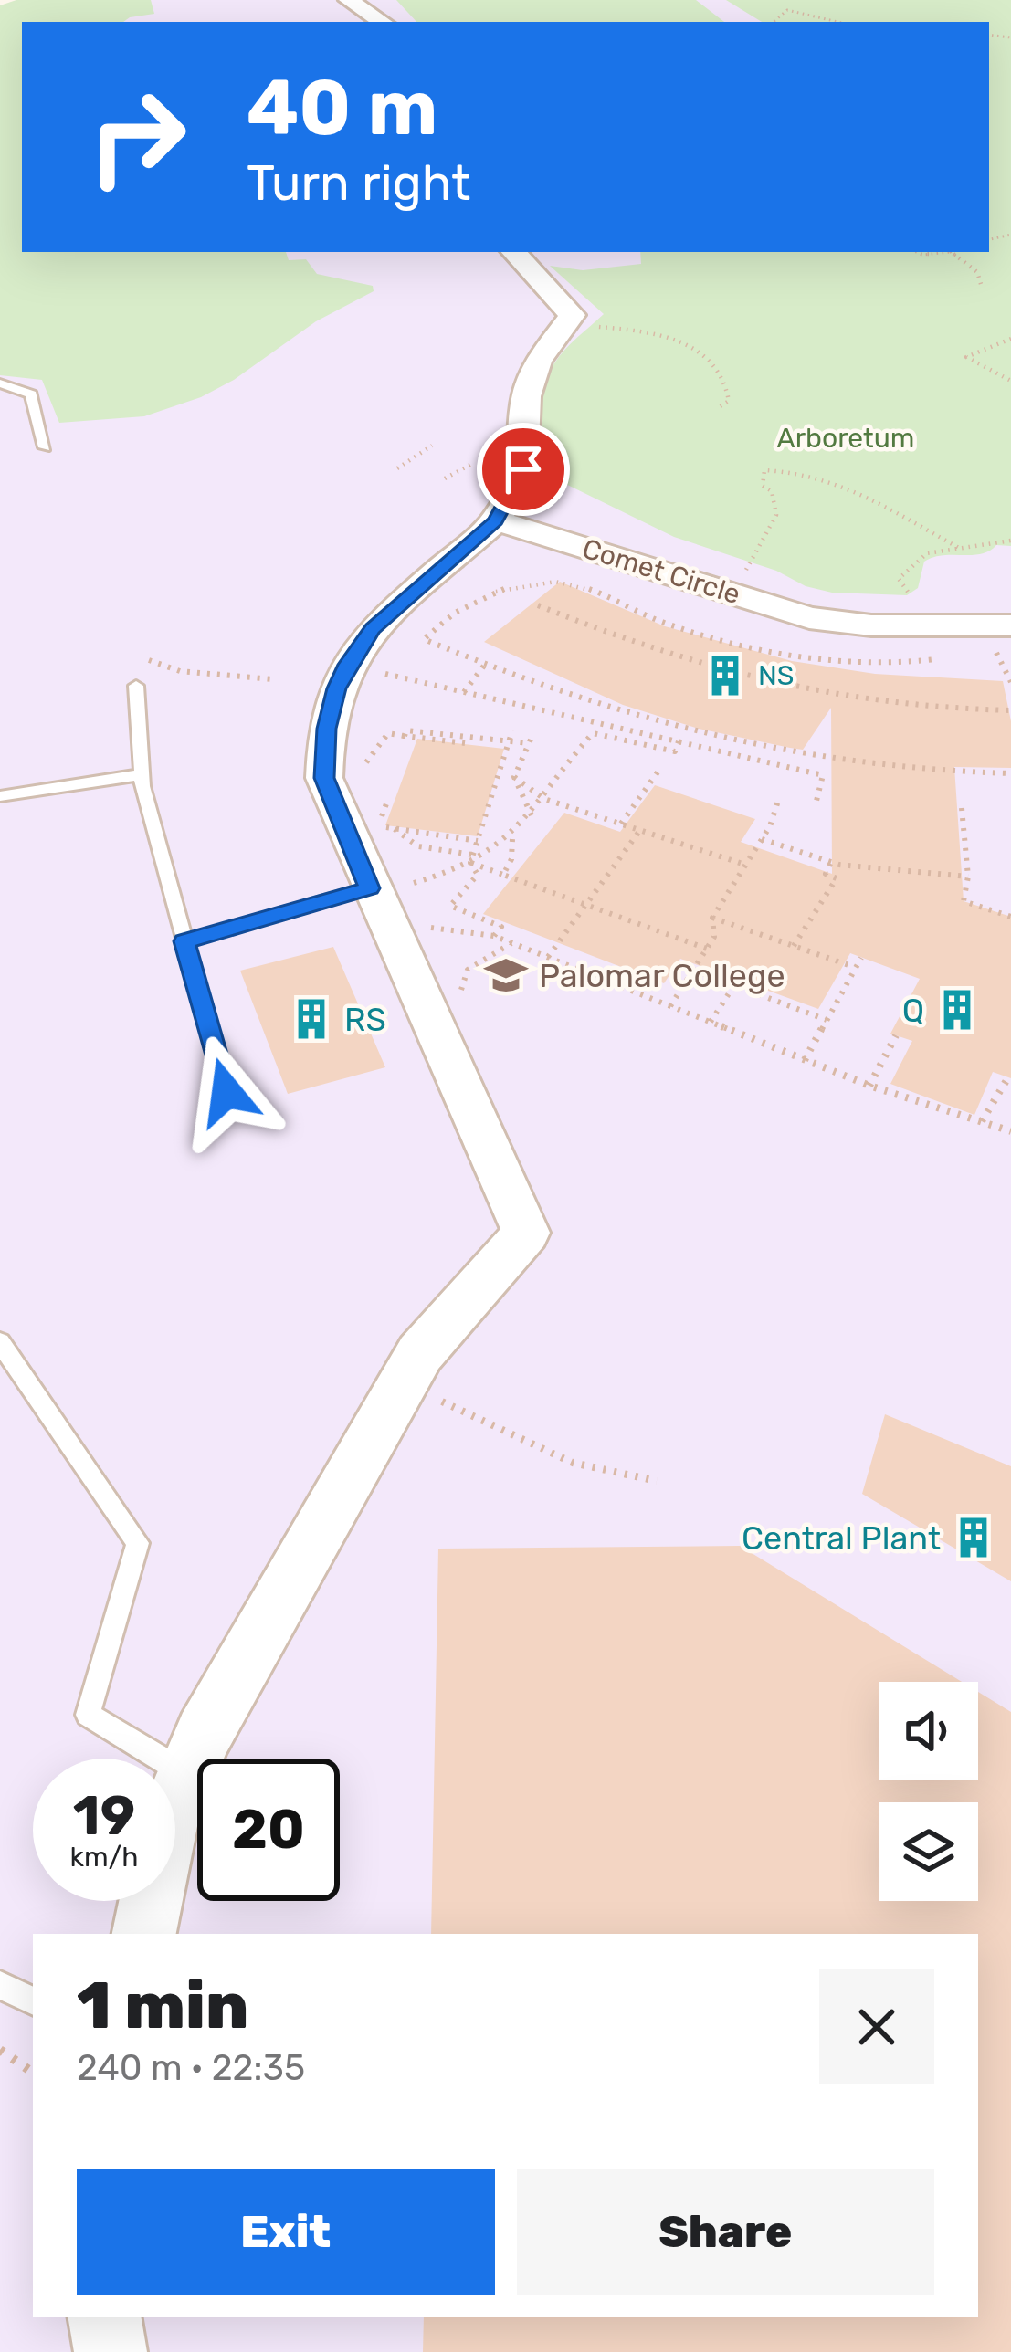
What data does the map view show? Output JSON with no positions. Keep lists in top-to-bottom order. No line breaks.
{"streets":{"street":["Comet Circle"]},"parks":["Arboretum"],"places":{"building":["NS","Q","RS","Central Plant"],"school or university":["Palomar College"]},"page":{"turn":["40 m","Turn right"],"speed":"19 km/h","limit":"20","heading":["1 min","240 m · 22:35"],"buttons":["Exit","Share"]}}
